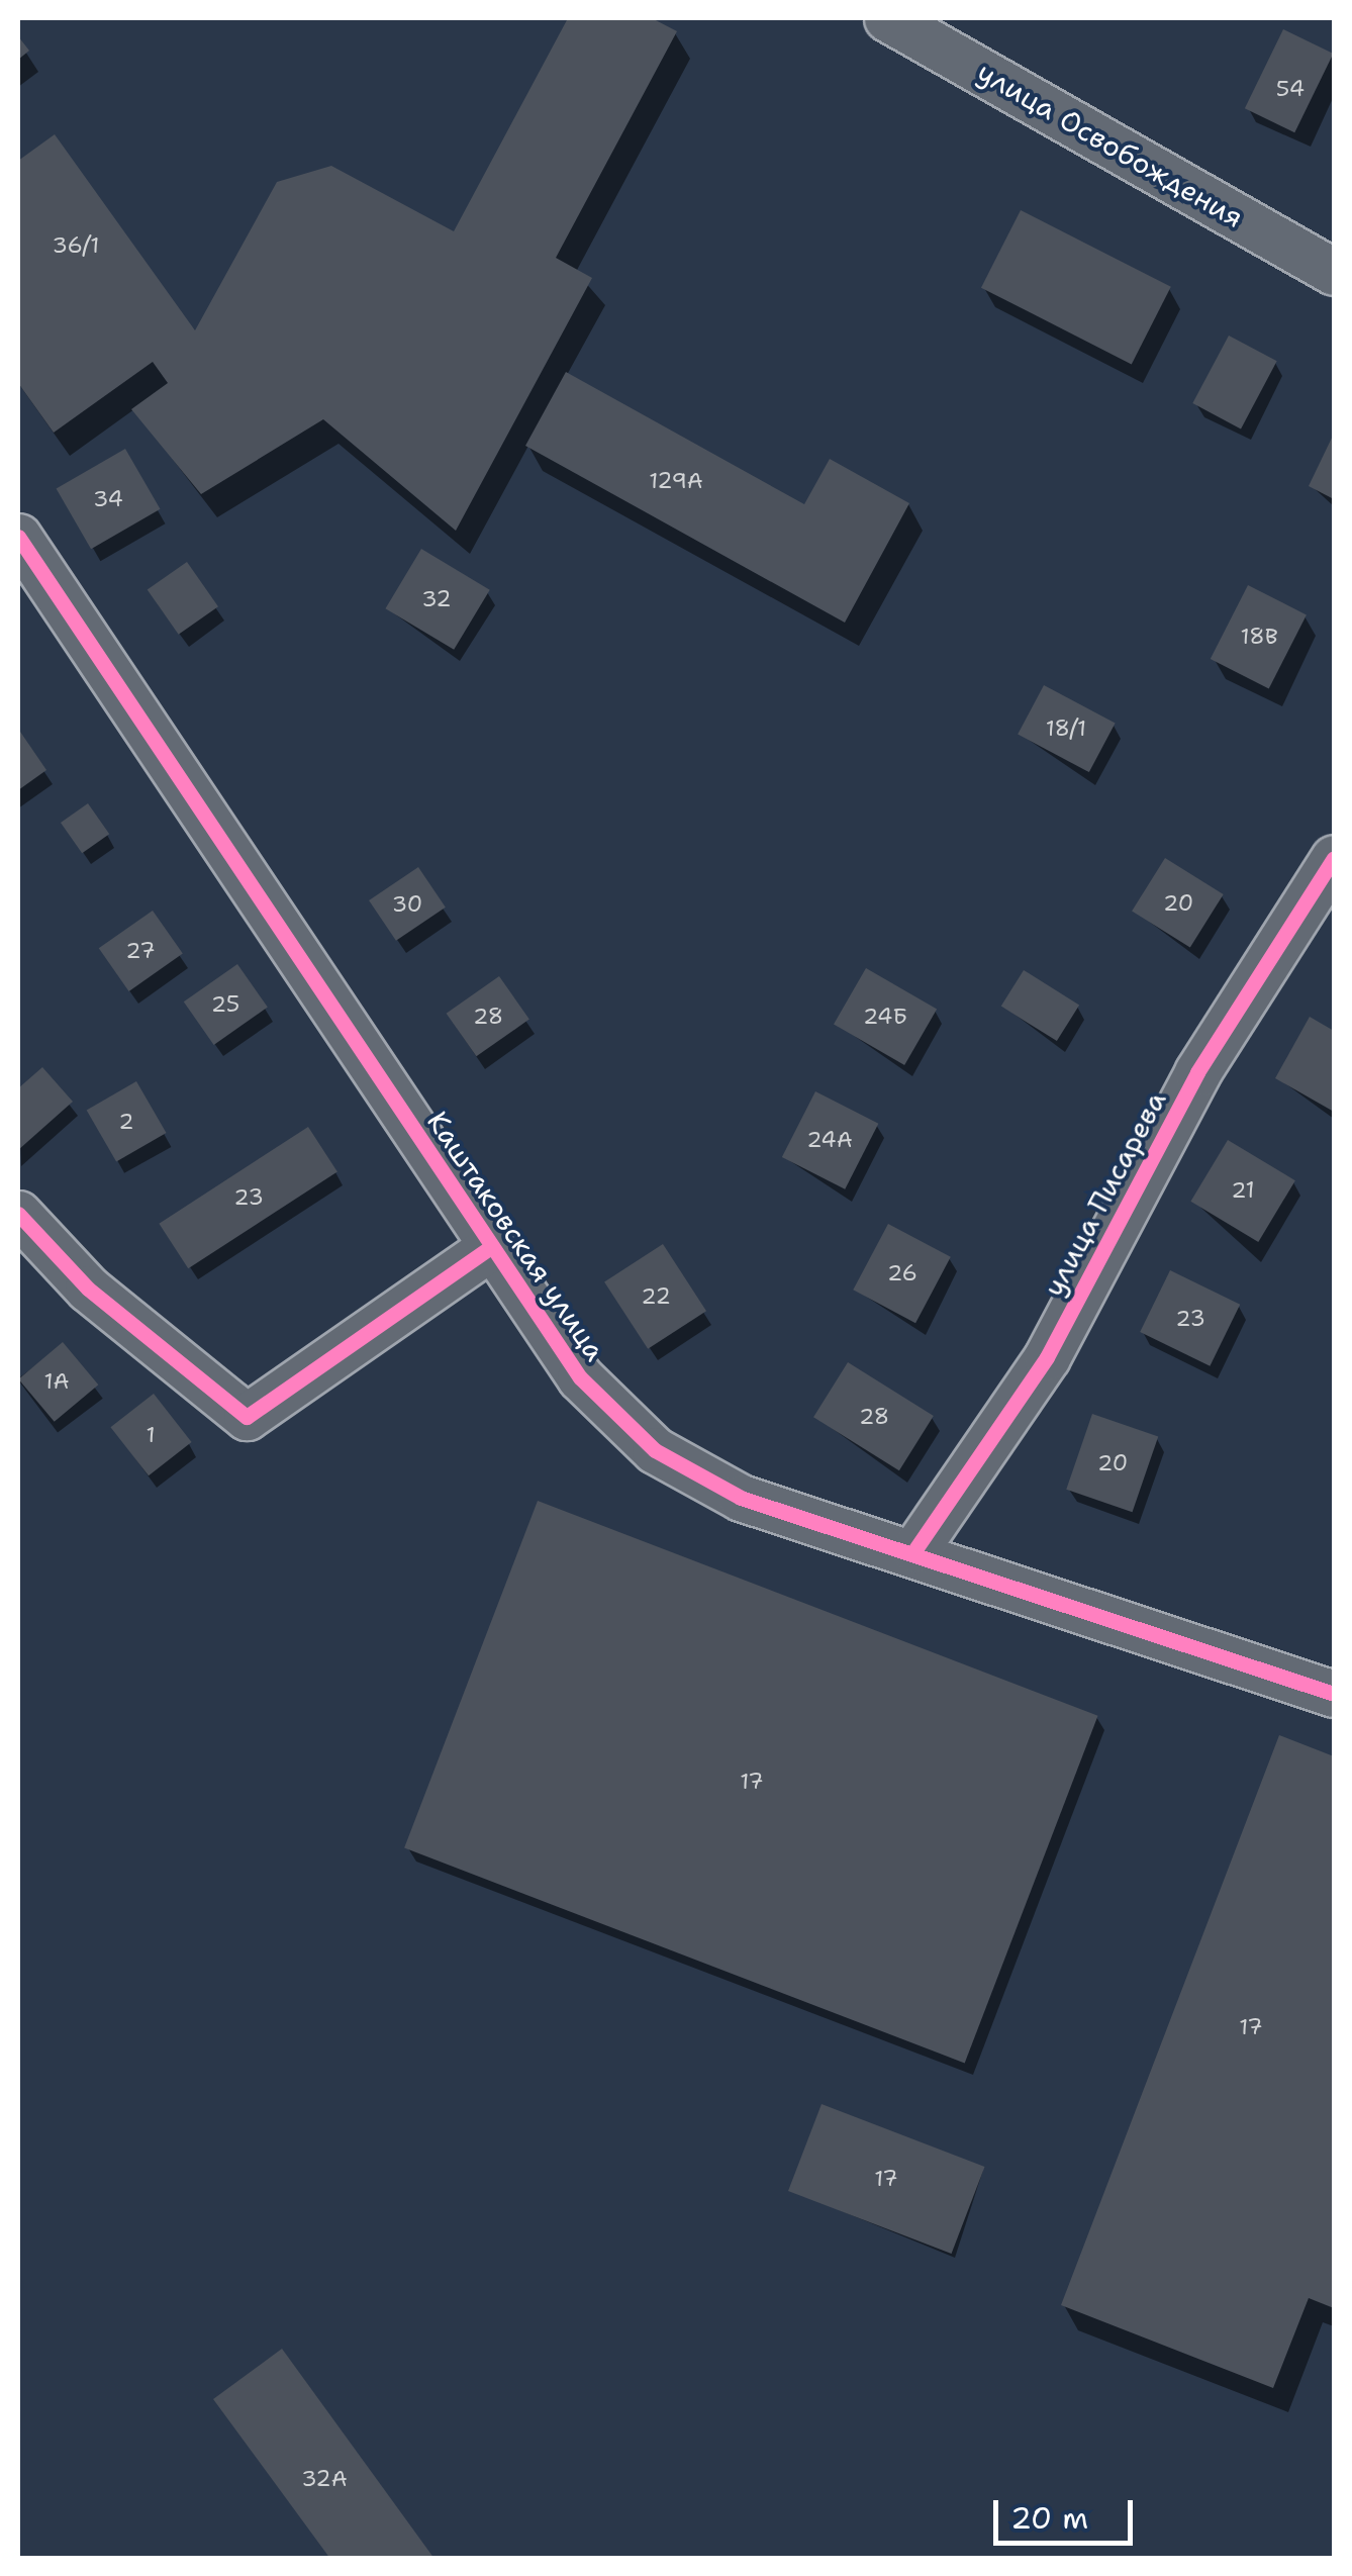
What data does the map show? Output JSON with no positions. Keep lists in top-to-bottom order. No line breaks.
{"streets":{"street":["улица Освобождения","улица Писарева","Каштаковская улица"]},"crossings":[["улица Писарева","Каштаковская улица"]],"house_numbers":["54","36/1","129А","34","32","18В","18/1","20","30","27","25","28","24Б","2","24А","21","23","26","22","23","1А","28","1","20","17","17","17","32А"],"scale_bar":"20 m"}
